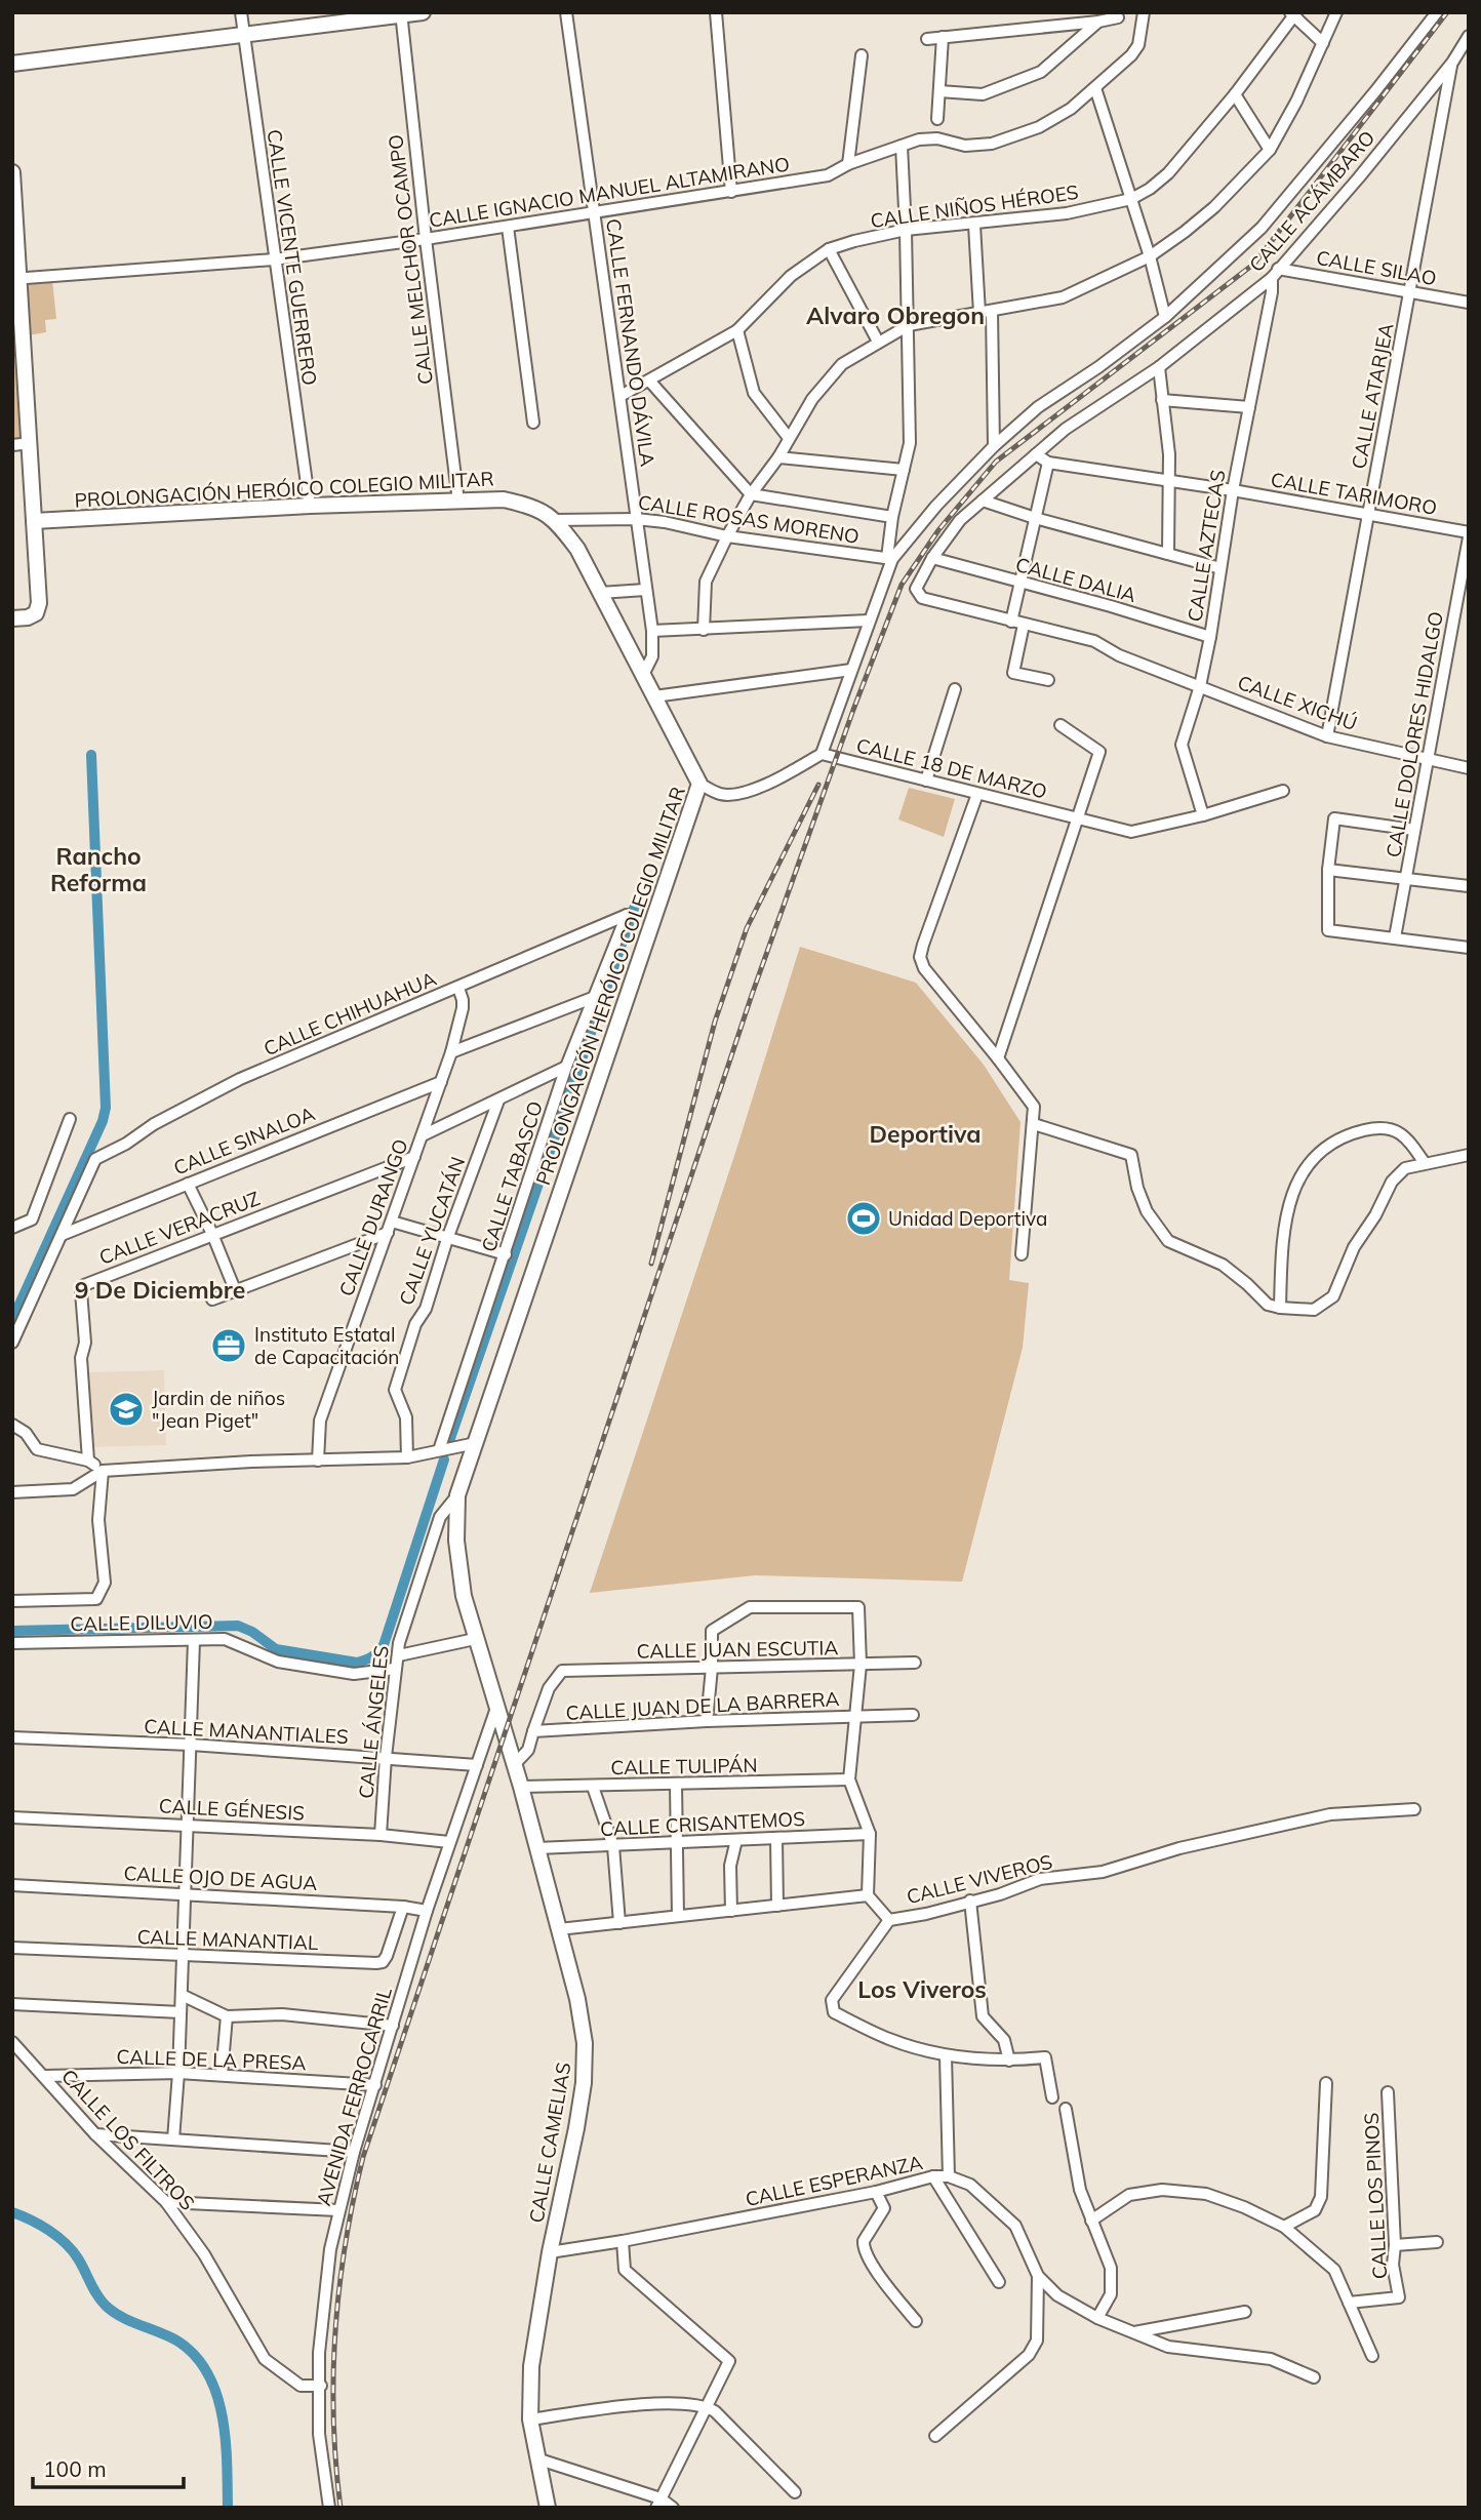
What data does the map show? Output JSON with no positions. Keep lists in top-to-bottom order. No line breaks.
{"streets":{"street":["CALLE IGNACIO MANUEL ALTAMIRANO","CALLE ACÁMBARO","CALLE NIÑOS HÉROES","CALLE VICENTE GUERRERO","CALLE MELCHOR OCAMPO","CALLE SILAO","CALLE FERNANDO DÁVILA","CALLE ATARJEA","PROLONGACIÓN HERÓICO COLEGIO MILITAR","CALLE TARIMORO","CALLE ROSAS MORENO","CALLE AZTECAS","CALLE DALIA","CALLE XICHÚ","CALLE DOLORES HIDALGO","CALLE 18 DE MARZO","CALLE CHIHUAHUA","CALLE SINALOA","CALLE TABASCO","CALLE DURANGO","CALLE VERACRUZ","CALLE YUCATÁN","CALLE DILUVIO","CALLE JUAN ESCUTIA","CALLE JUAN DE LA BARRERA","CALLE ÁNGELES","CALLE MANANTIALES","CALLE TULIPÁN","CALLE GÉNESIS","CALLE CRISANTEMOS","CALLE OJO DE AGUA","CALLE VIVEROS","CALLE MANANTIAL","CALLE DE LA PRESA","AVENIDA FERROCARRIL","CALLE LOS FILTROS","CALLE CAMELIAS","CALLE ESPERANZA","CALLE LOS PINOS"]},"crossings":[["CALLE IGNACIO MANUEL ALTAMIRANO","CALLE VICENTE GUERRERO"],["CALLE IGNACIO MANUEL ALTAMIRANO","CALLE MELCHOR OCAMPO"],["CALLE IGNACIO MANUEL ALTAMIRANO","CALLE FERNANDO DÁVILA"],["CALLE ACÁMBARO","CALLE SILAO"],["CALLE ACÁMBARO","CALLE ATARJEA"],["CALLE ACÁMBARO","CALLE AZTECAS"],["CALLE ACÁMBARO","CALLE DALIA"],["CALLE ACÁMBARO","CALLE XICHÚ"],["CALLE NIÑOS HÉROES","CALLE FERNANDO DÁVILA"],["CALLE VICENTE GUERRERO","PROLONGACIÓN HERÓICO COLEGIO MILITAR"],["CALLE MELCHOR OCAMPO","PROLONGACIÓN HERÓICO COLEGIO MILITAR"],["CALLE SILAO","CALLE ATARJEA"],["CALLE SILAO","CALLE AZTECAS"],["CALLE FERNANDO DÁVILA","PROLONGACIÓN HERÓICO COLEGIO MILITAR"],["CALLE FERNANDO DÁVILA","CALLE ROSAS MORENO"],["CALLE ATARJEA","CALLE TARIMORO"],["CALLE ATARJEA","CALLE XICHÚ"],["PROLONGACIÓN HERÓICO COLEGIO MILITAR","CALLE ROSAS MORENO"],["PROLONGACIÓN HERÓICO COLEGIO MILITAR","CALLE ÁNGELES"],["PROLONGACIÓN HERÓICO COLEGIO MILITAR","AVENIDA FERROCARRIL"],["PROLONGACIÓN HERÓICO COLEGIO MILITAR","CALLE CAMELIAS"],["CALLE TARIMORO","CALLE AZTECAS"],["CALLE TARIMORO","CALLE DOLORES HIDALGO"],["CALLE AZTECAS","CALLE DALIA"],["CALLE AZTECAS","CALLE XICHÚ"],["CALLE AZTECAS","CALLE 18 DE MARZO"],["CALLE XICHÚ","CALLE DOLORES HIDALGO"],["CALLE CHIHUAHUA","CALLE SINALOA"],["CALLE CHIHUAHUA","CALLE TABASCO"],["CALLE CHIHUAHUA","CALLE DURANGO"],["CALLE SINALOA","CALLE DURANGO"],["CALLE DURANGO","CALLE VERACRUZ"],["CALLE DILUVIO","CALLE ÁNGELES"],["CALLE JUAN ESCUTIA","CALLE JUAN DE LA BARRERA"],["CALLE ÁNGELES","CALLE MANANTIALES"],["CALLE ÁNGELES","CALLE GÉNESIS"],["CALLE MANANTIALES","AVENIDA FERROCARRIL"],["CALLE TULIPÁN","CALLE CAMELIAS"],["CALLE GÉNESIS","AVENIDA FERROCARRIL"],["CALLE CRISANTEMOS","CALLE CAMELIAS"],["CALLE OJO DE AGUA","CALLE MANANTIAL"],["CALLE OJO DE AGUA","AVENIDA FERROCARRIL"],["CALLE DE LA PRESA","AVENIDA FERROCARRIL"],["CALLE DE LA PRESA","CALLE LOS FILTROS"],["AVENIDA FERROCARRIL","CALLE LOS FILTROS"],["CALLE CAMELIAS","CALLE ESPERANZA"]],"districts":["Alvaro Obregon","Rancho Reforma","Deportiva","9 De Diciembre","Los Viveros"],"places":{"sports":["Unidad Deportiva"],"office":["Instituto Estatal de Capacitación"],"school or university":["Jardin de niños \"Jean Piget\""]},"scale_bar":"100 m"}
